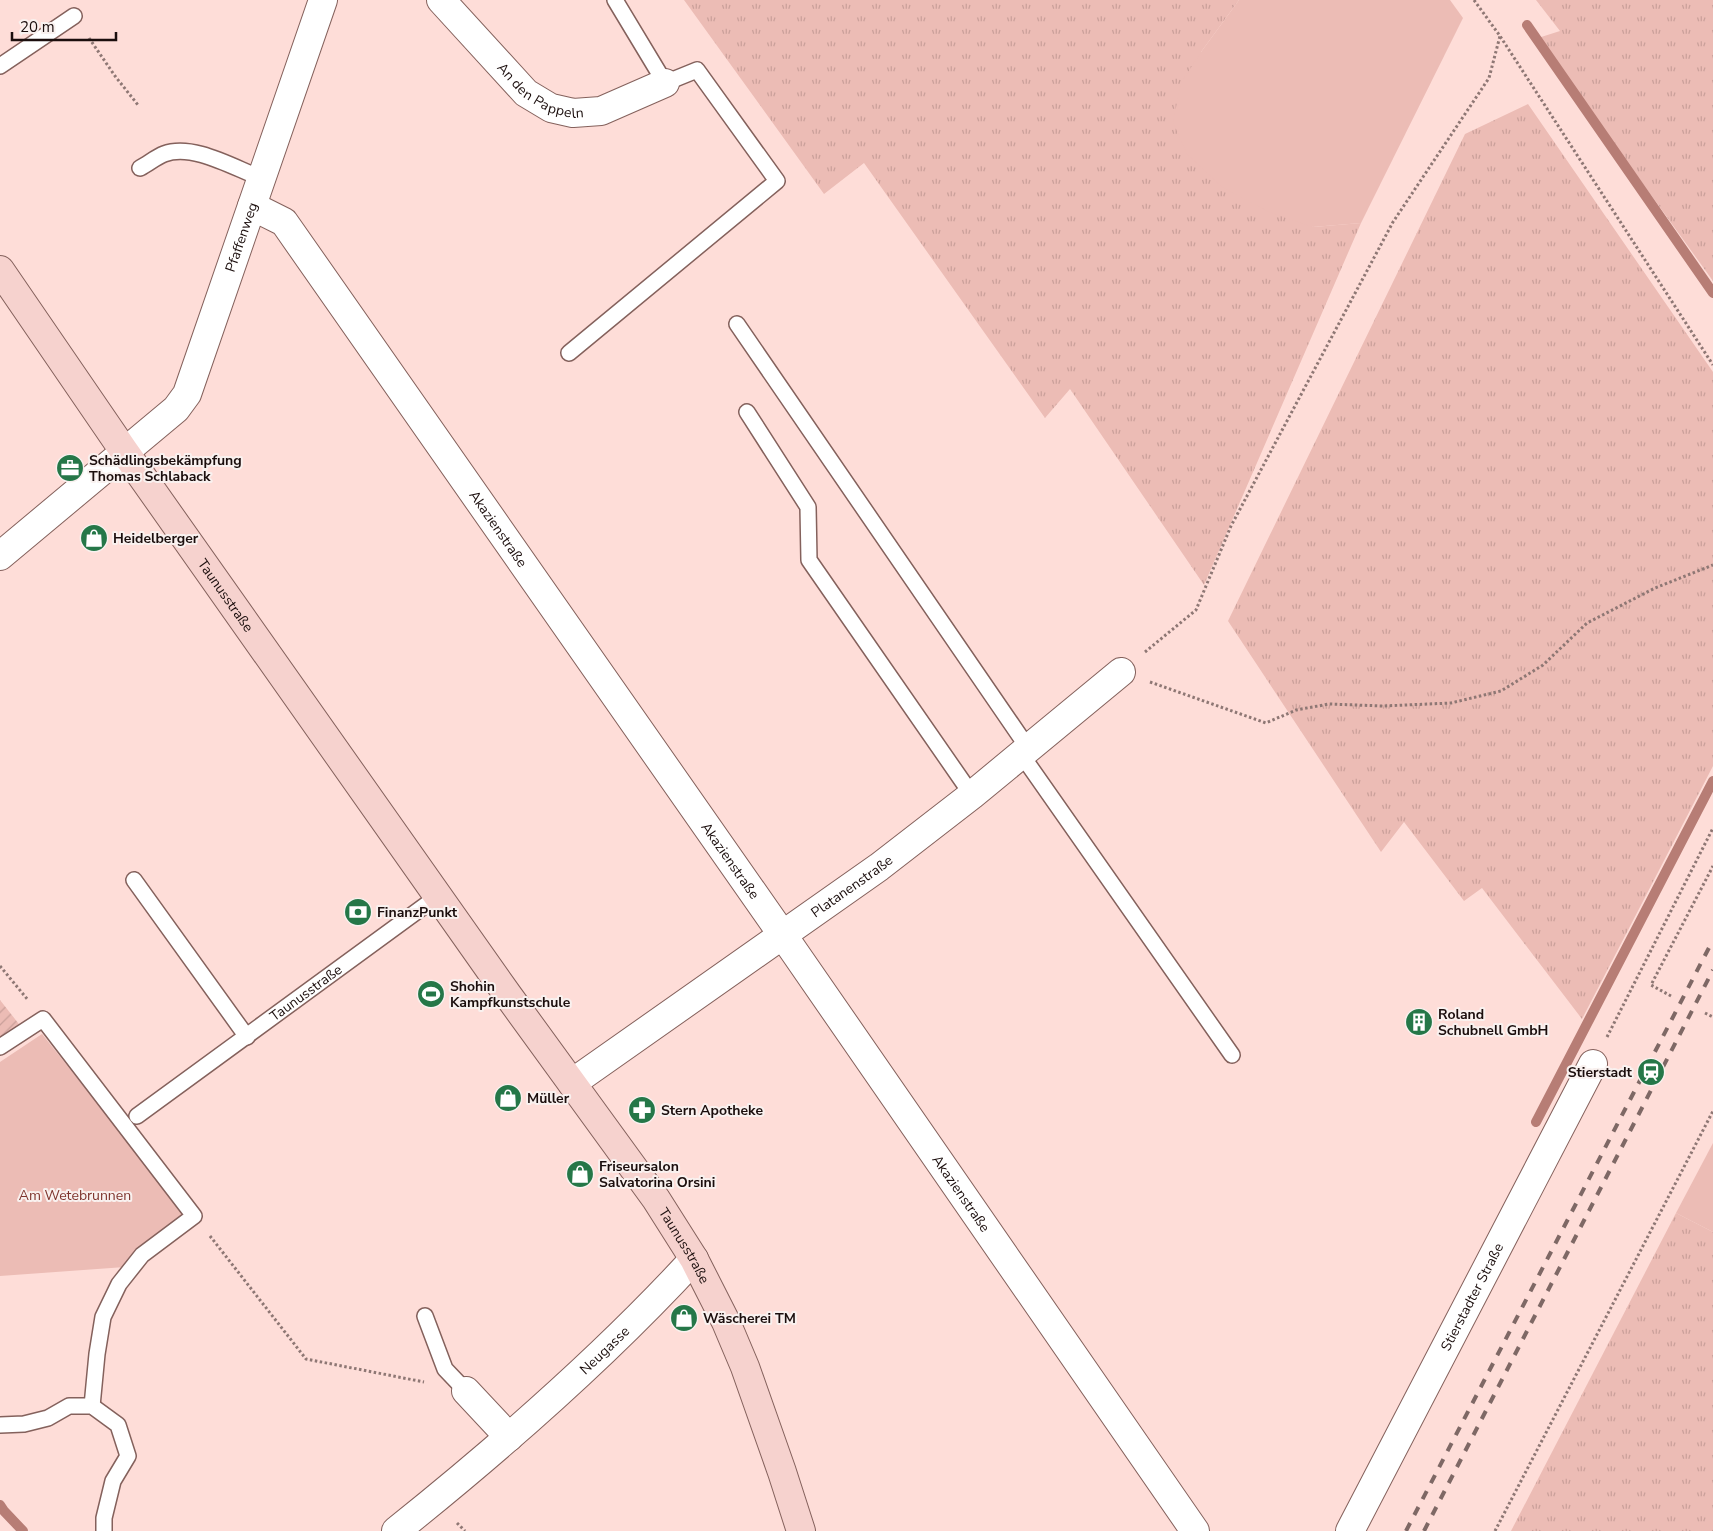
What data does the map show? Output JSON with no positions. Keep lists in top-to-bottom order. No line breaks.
{"streets":{"street":["An den Pappeln","Pfaffenweg","Akazienstraße","Taunusstraße","Platanenstraße","Stierstadter Straße","Neugasse"]},"crossings":[["Pfaffenweg","Akazienstraße"],["Pfaffenweg","Taunusstraße"],["Akazienstraße","Platanenstraße"],["Taunusstraße","Platanenstraße"],["Taunusstraße","Neugasse"]],"parks":["Am Wetebrunnen"],"places":{"office":["Schädlingsbekämpfung Thomas Schlaback"],"shop":["Heidelberger","Müller","Friseursalon Salvatorina Orsini","Wäscherei TM"],"bank":["FinanzPunkt"],"sports":["Shohin Kampfkunstschule"],"building":["Roland Schubnell GmbH"],"station":["Stierstadt"],"pharmacy":["Stern Apotheke"]},"scale_bar":"20 m"}
